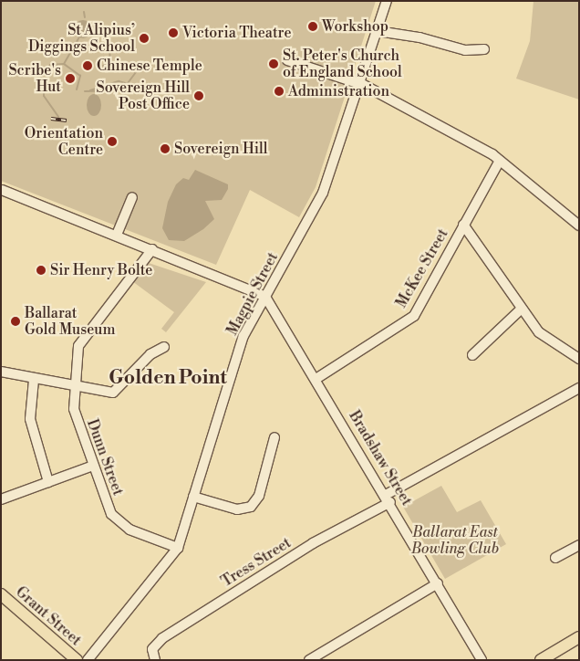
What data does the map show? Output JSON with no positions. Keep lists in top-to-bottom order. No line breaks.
{"streets":{"main road":["Grant Street"],"street":["McKee Street","Magpie Street","Dunn Street","Bradshaw Street","Tress Street"]},"crossings":[["McKee Street","Bradshaw Street"],["Magpie Street","Dunn Street"],["Magpie Street","Bradshaw Street"],["Bradshaw Street","Tress Street"]],"districts":["Golden Point"],"parks":["Ballarat East Bowling Club"],"places":["Workshop","Victoria Theatre","St Alipius’ Diggings School","St. Peter's Church of England School","Chinese Temple","Scribe's Hut","Administration","Sovereign Hill Post Office","Orientation Centre","Sovereign Hill","Sir Henry Bolte","Ballarat Gold Museum"]}
